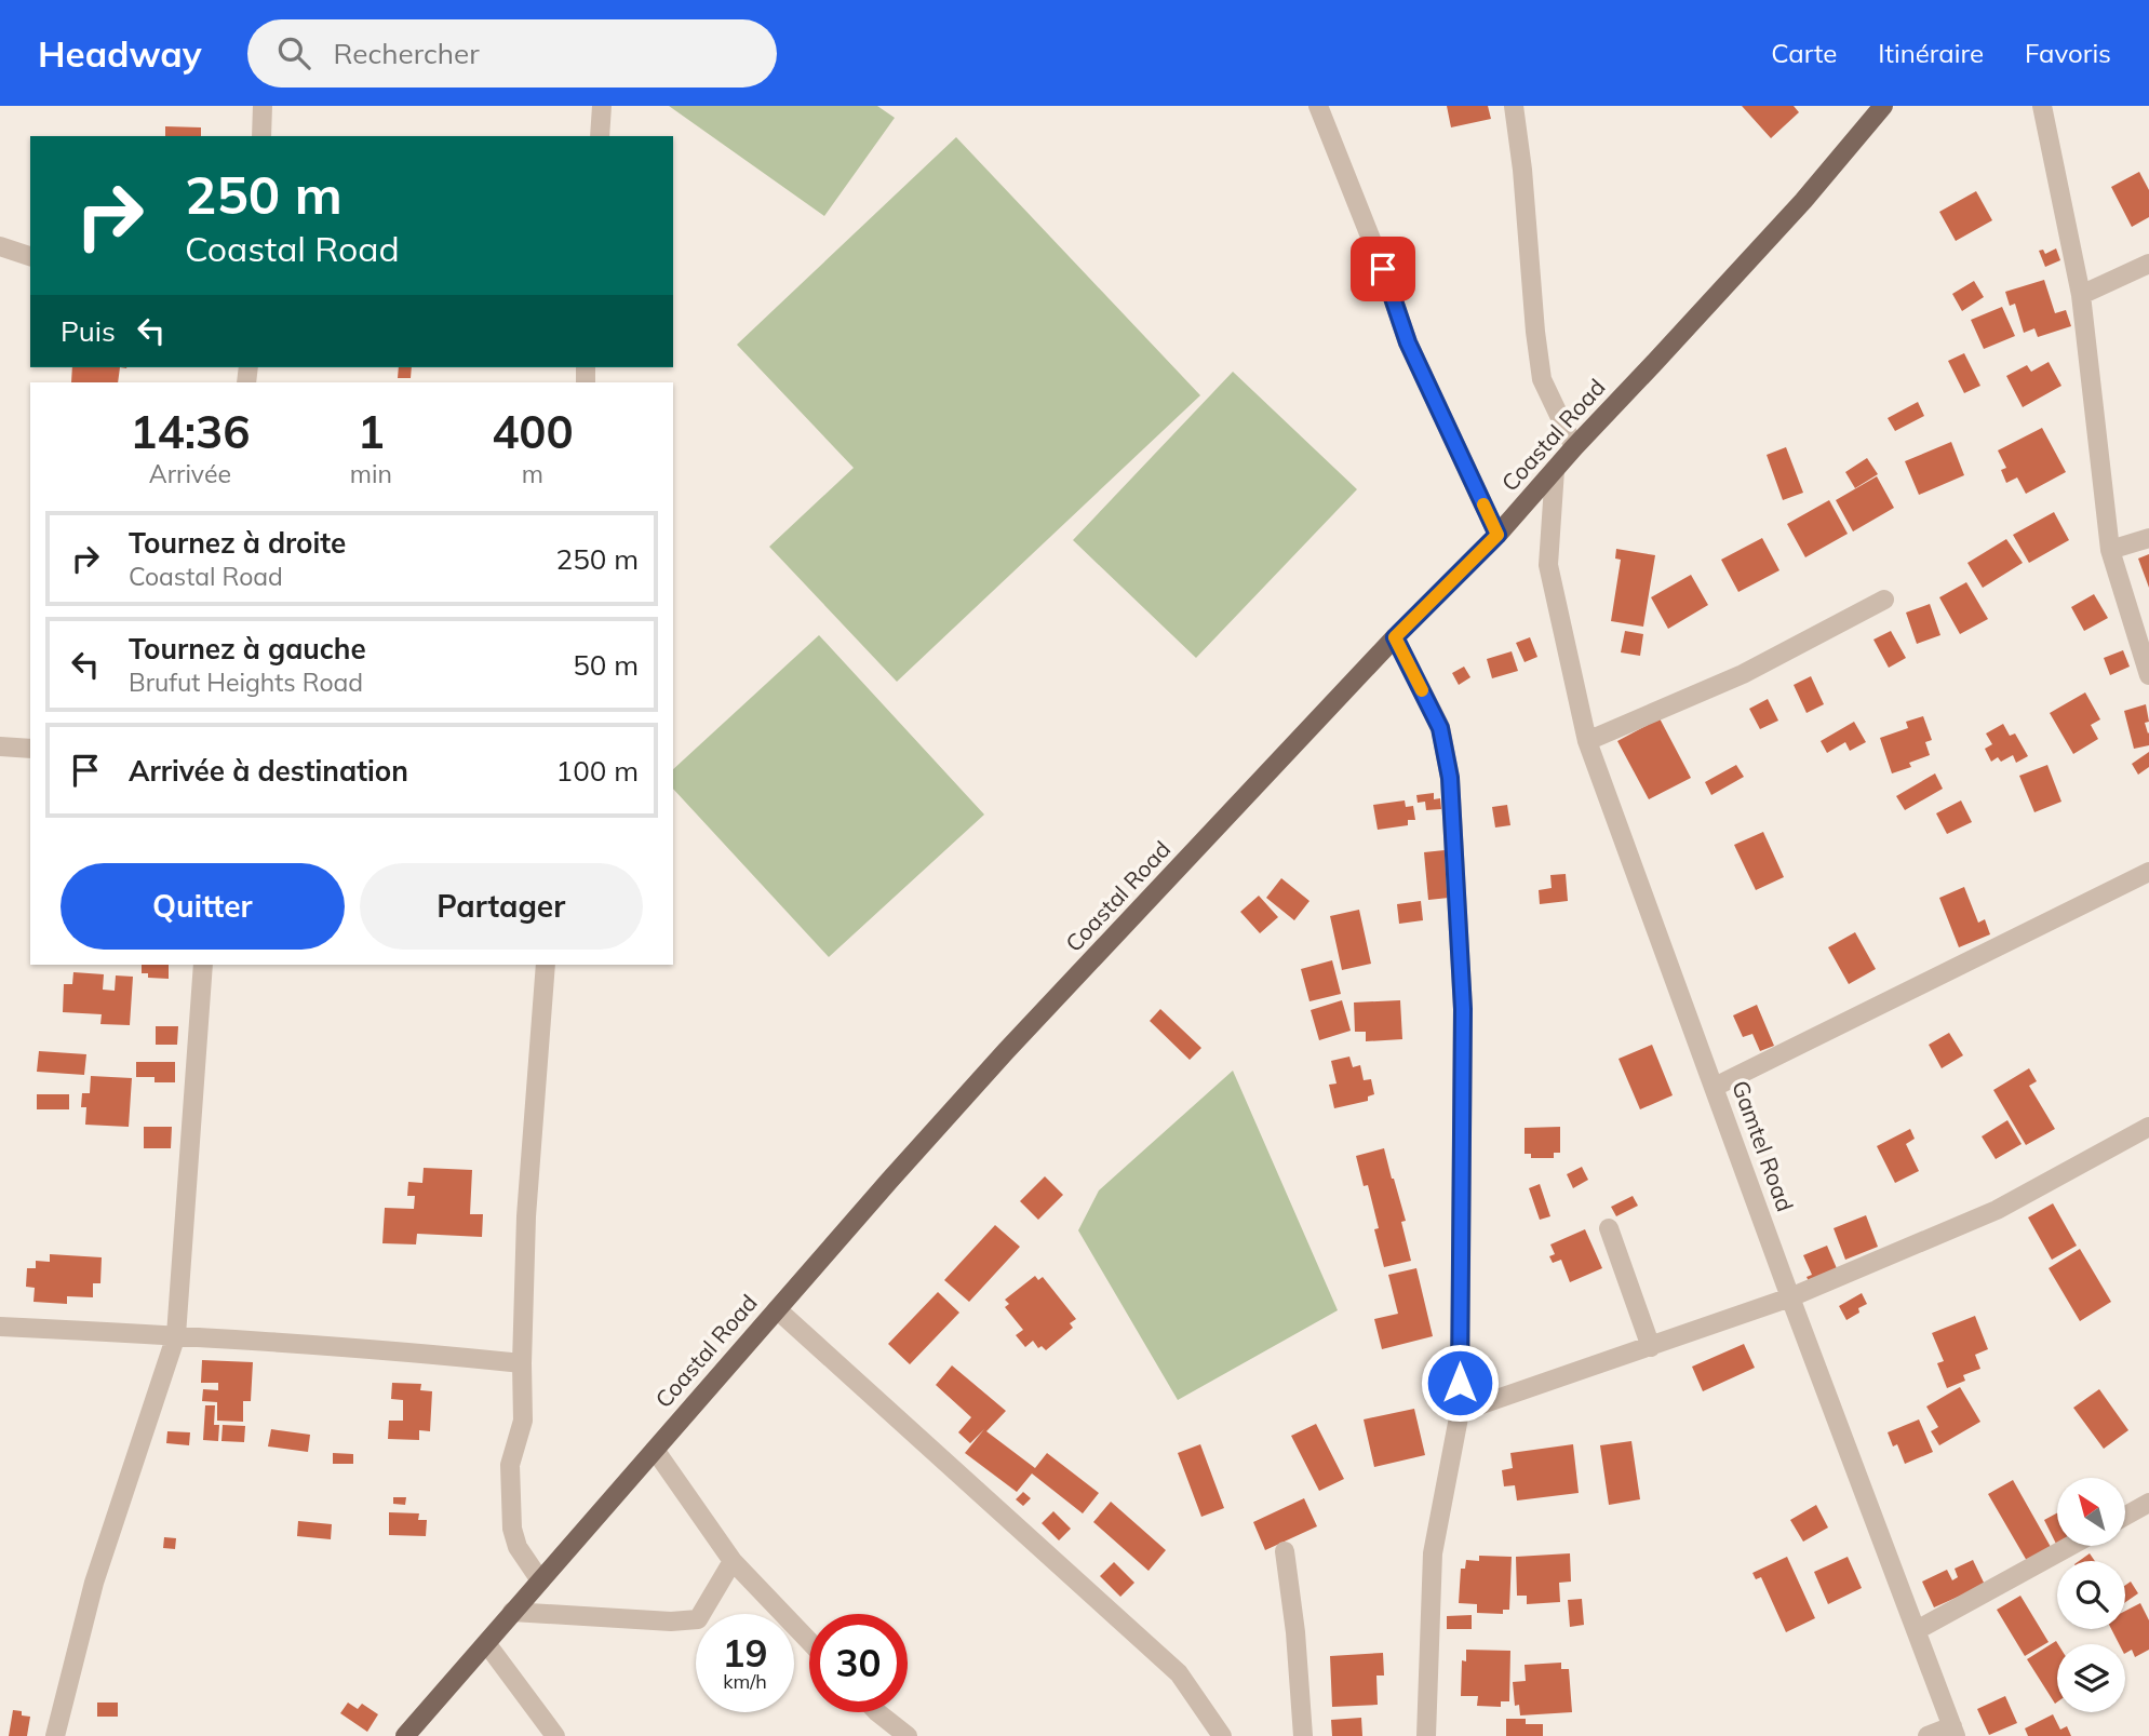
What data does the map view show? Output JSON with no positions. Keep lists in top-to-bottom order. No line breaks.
{"streets":{"main road":["Coastal Road"],"street":["Gamtel Road"]},"crossings":[["Coastal Road","Gamtel Road"]],"north":"top left","page":{"header":"Headway","search":"Rechercher","nav":["Carte","Itinéraire","Favoris"],"turn":["250 m","Coastal Road"],"then":"Puis","eta":["14:36","Arrivée","1","min","400","m"],"list":[{"name":"Tournez à droite","note":"Coastal Road","value":"250 m"},{"name":"Tournez à gauche","note":"Brufut Heights Road","value":"50 m"},{"name":"Arrivée à destination","value":"100 m"}],"buttons":["Quitter","Partager"],"speed":"19 km/h","limit":"30"}}
